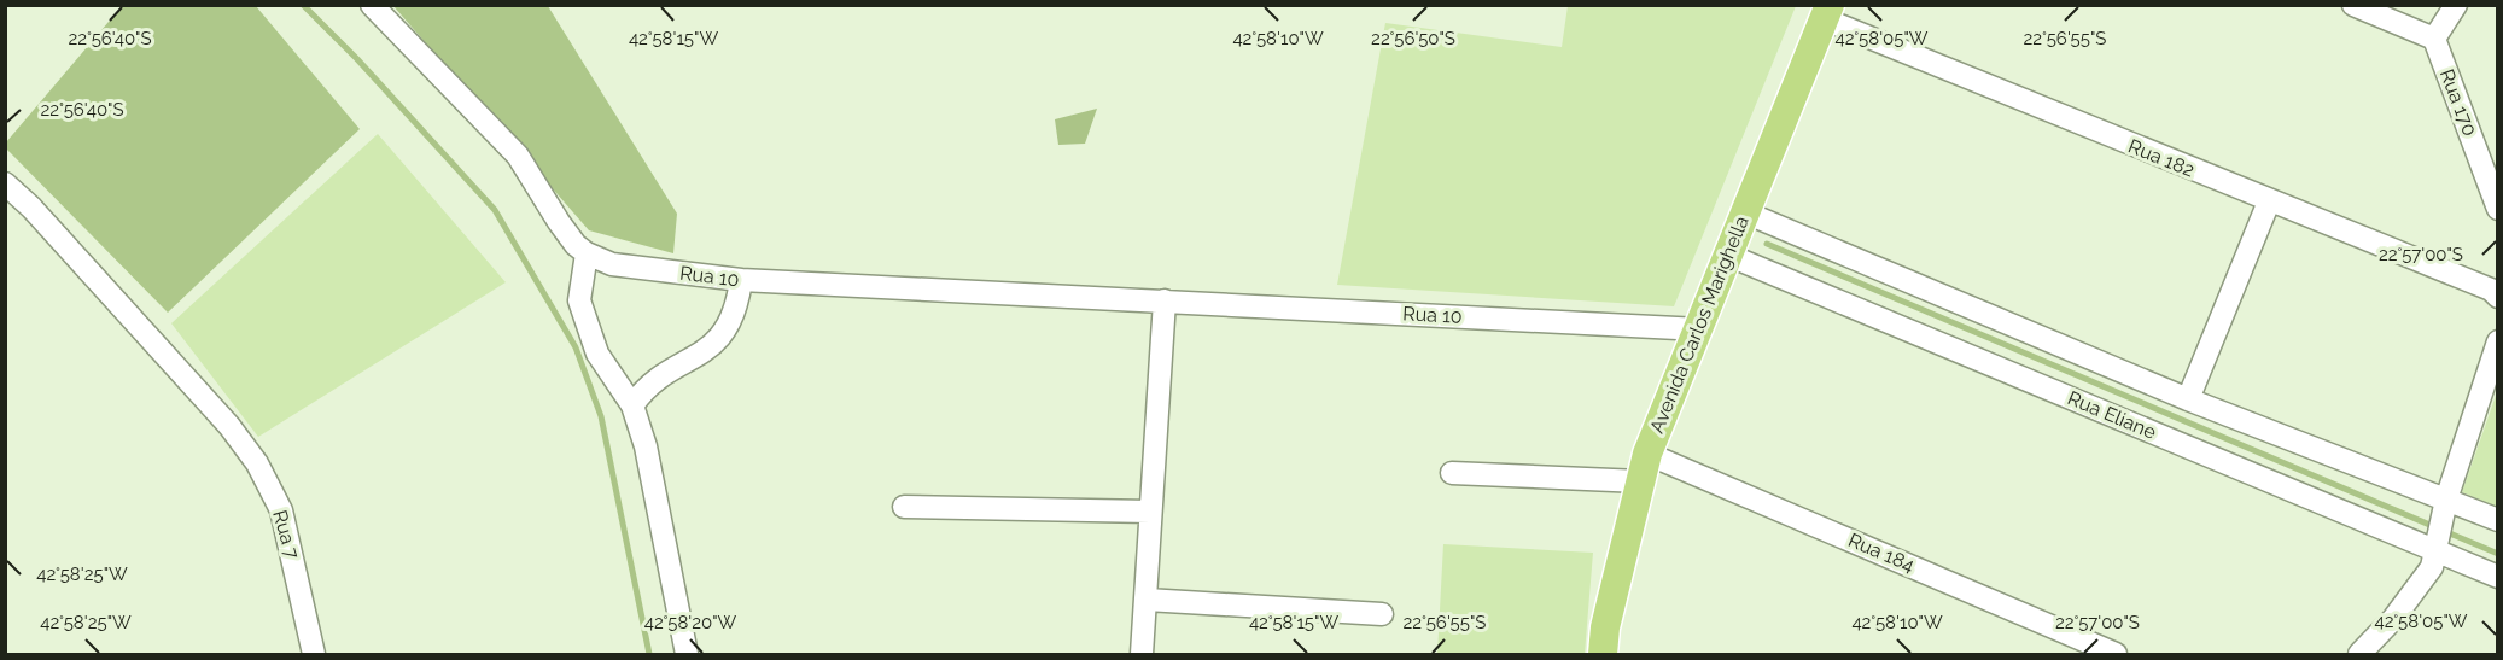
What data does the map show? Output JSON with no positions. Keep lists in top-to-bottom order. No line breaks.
{"streets":{"main road":["Avenida Carlos Marighella"],"street":["Rua 170","Rua 182","Rua 10","Rua Eliane","Rua 7","Rua 184"]},"crossings":[["Rua 182","Avenida Carlos Marighella"],["Rua 10","Avenida Carlos Marighella"],["Avenida Carlos Marighella","Rua Eliane"],["Avenida Carlos Marighella","Rua 184"]],"coordinates":["42°58'10\"W","42°58'05\"W","42°58'15\"W","22°56'50\"S","22°56'55\"S","22°56'40\"S","22°57'00\"S","42°58'25\"W","42°58'20\"W"]}
